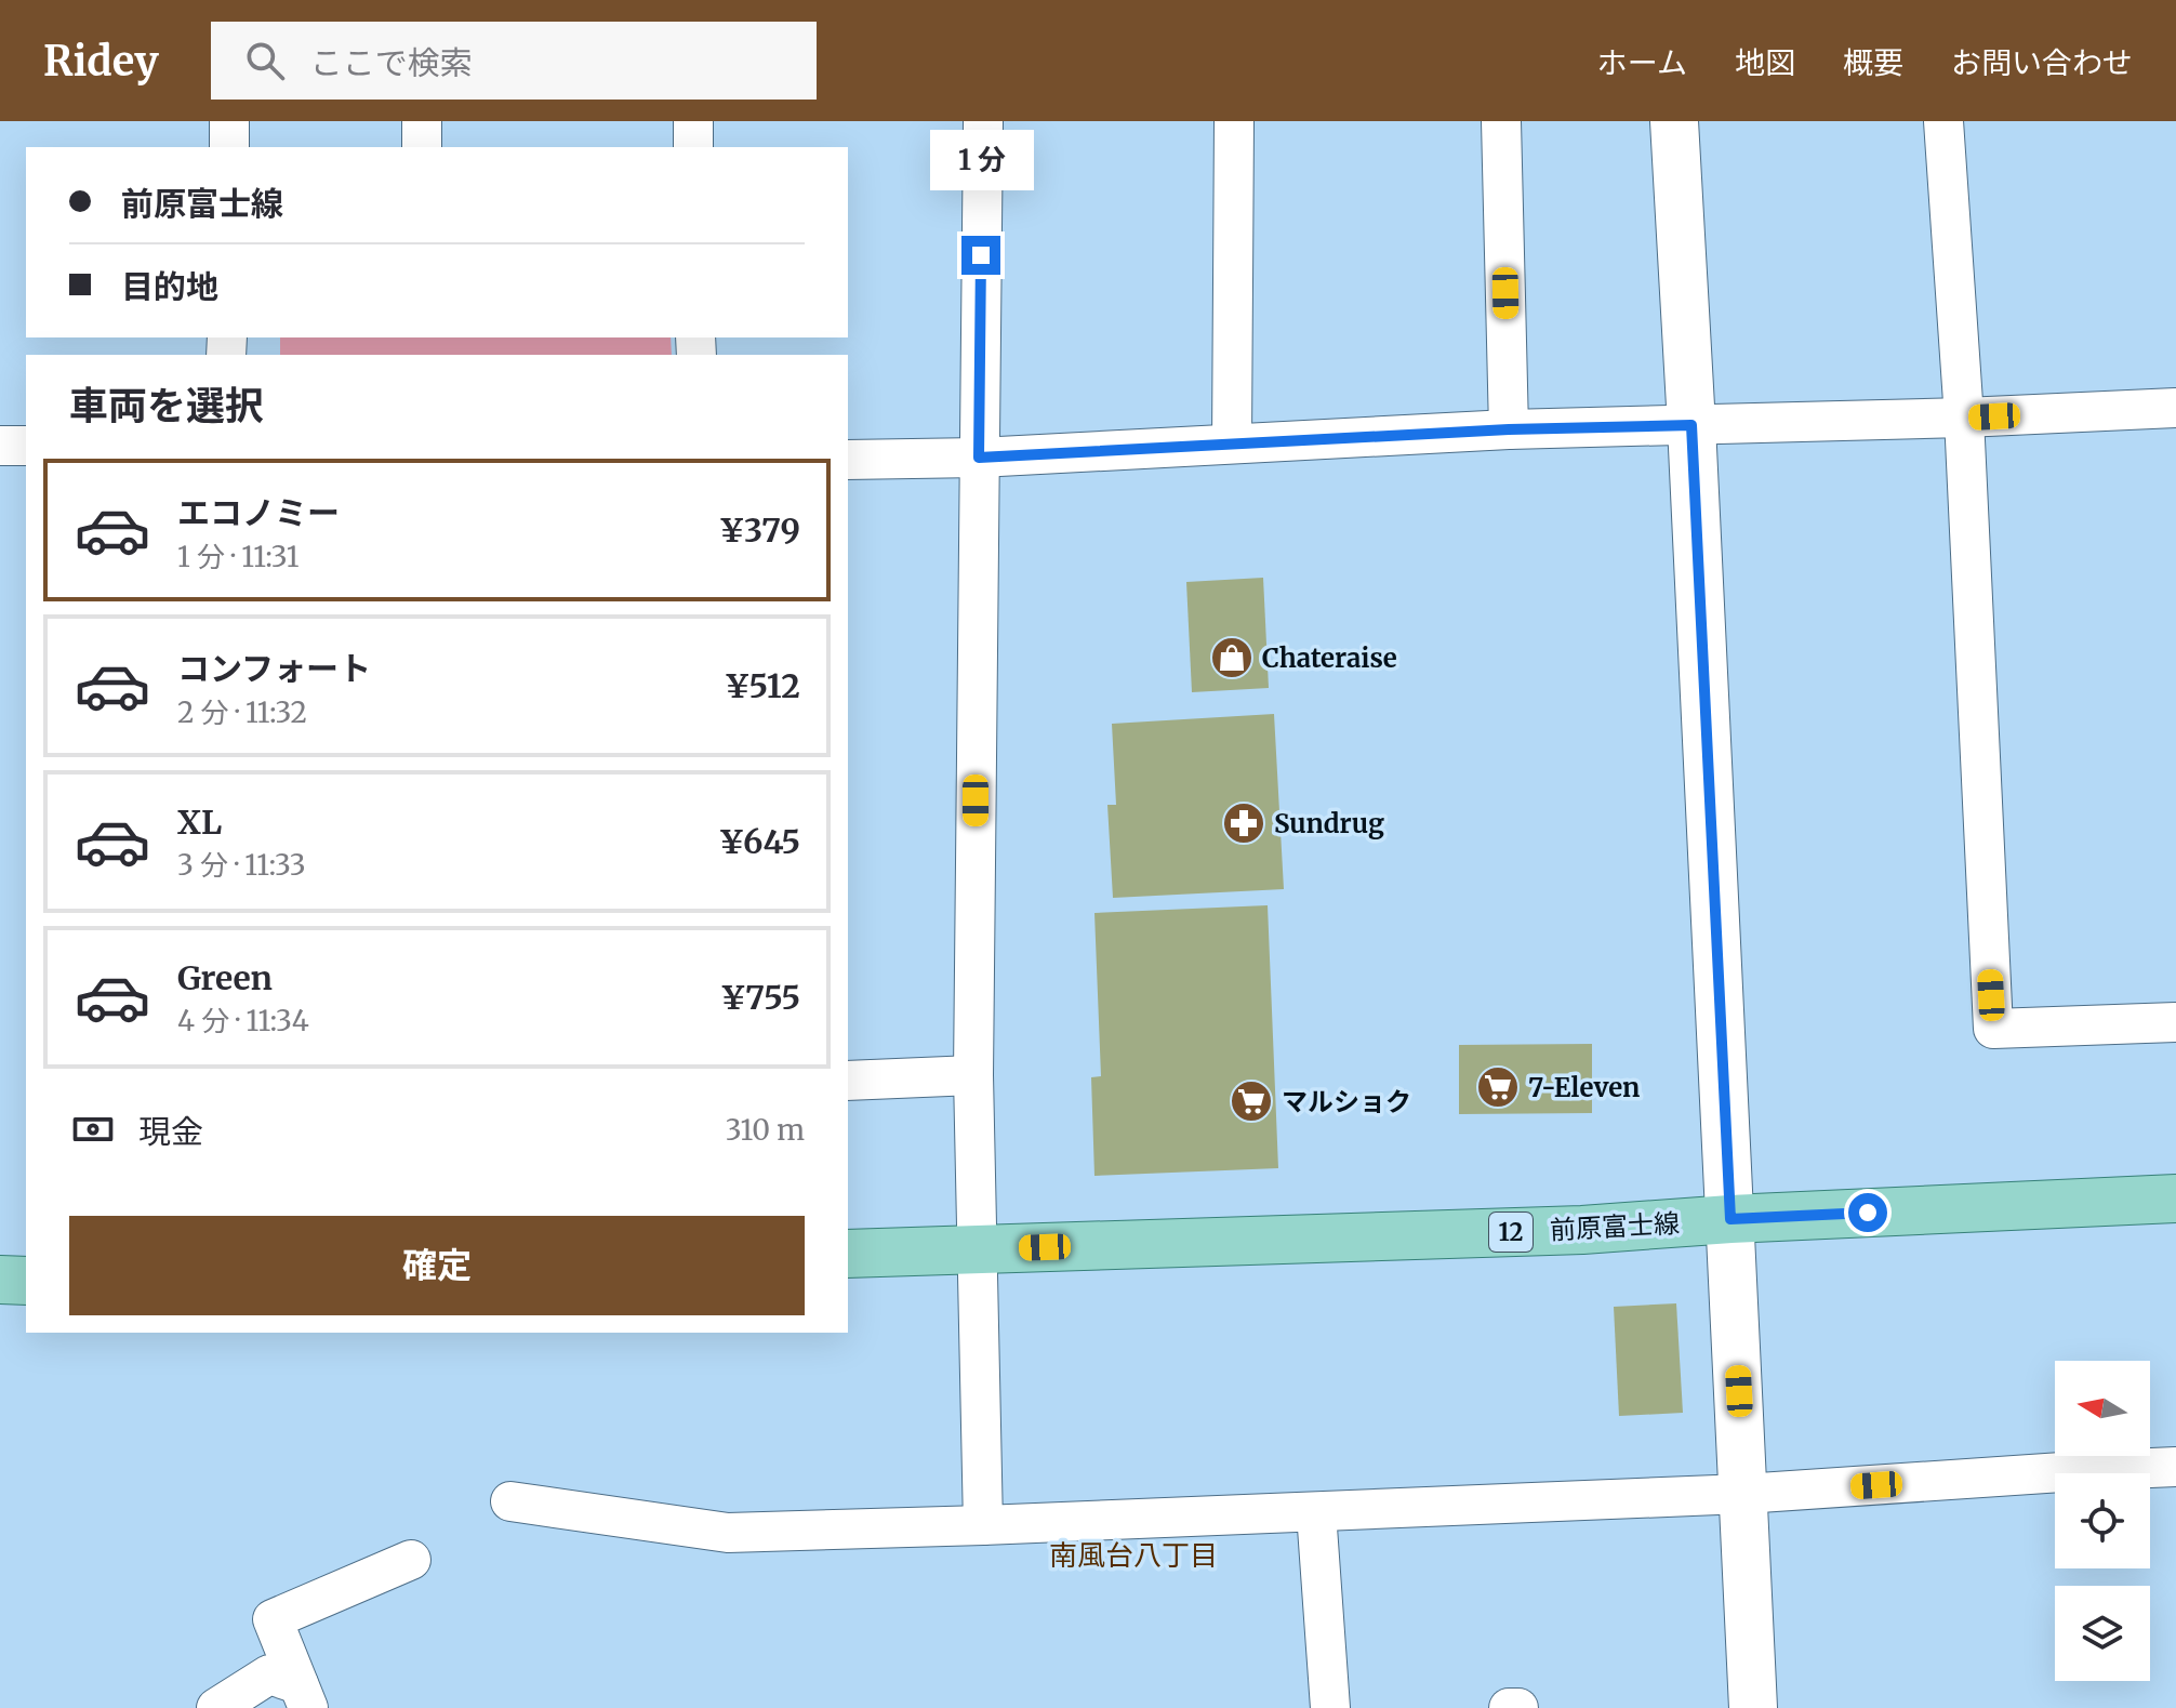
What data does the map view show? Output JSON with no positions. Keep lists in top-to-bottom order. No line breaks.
{"streets":{"main road":["前原富士線","12"]},"districts":["南風台八丁目"],"places":{"shop":["Chateraise"],"pharmacy":["Sundrug"],"supermarket":["7-Eleven","マルショク"]},"north":"left","page":{"header":"Ridey","search":"ここで検索","nav":["ホーム","地図","概要","お問い合わせ"],"bubble":"1 分","banner":["前原富士線","目的地"],"heading":"車両を選択","list":[{"name":"エコノミー","note":"1 分 · 11:31","value":"¥379"},{"name":"コンフォート","note":"2 分 · 11:32","value":"¥512"},{"name":"XL","note":"3 分 · 11:33","value":"¥645"},{"name":"Green","note":"4 分 · 11:34","value":"¥755"}],"pay":["現金","310 m"],"buttons":"確定"}}
